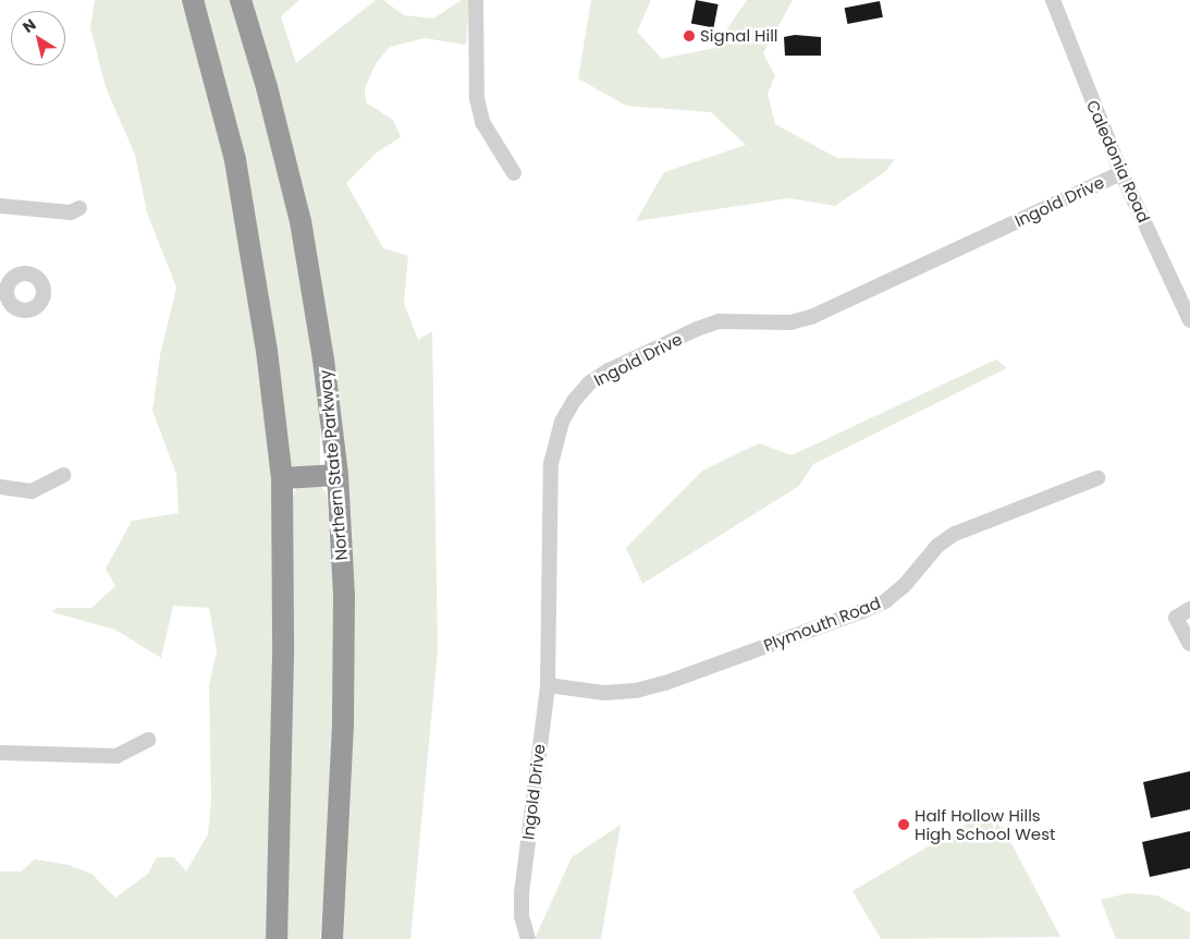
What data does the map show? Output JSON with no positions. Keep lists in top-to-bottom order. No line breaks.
{"streets":{"highway":["Northern State Parkway"],"street":["Caledonia Road","Ingold Drive","Plymouth Road"]},"crossings":[["Caledonia Road","Ingold Drive"],["Ingold Drive","Plymouth Road"]],"places":["Signal Hill","Half Hollow Hills High School West"],"north":"top left"}
